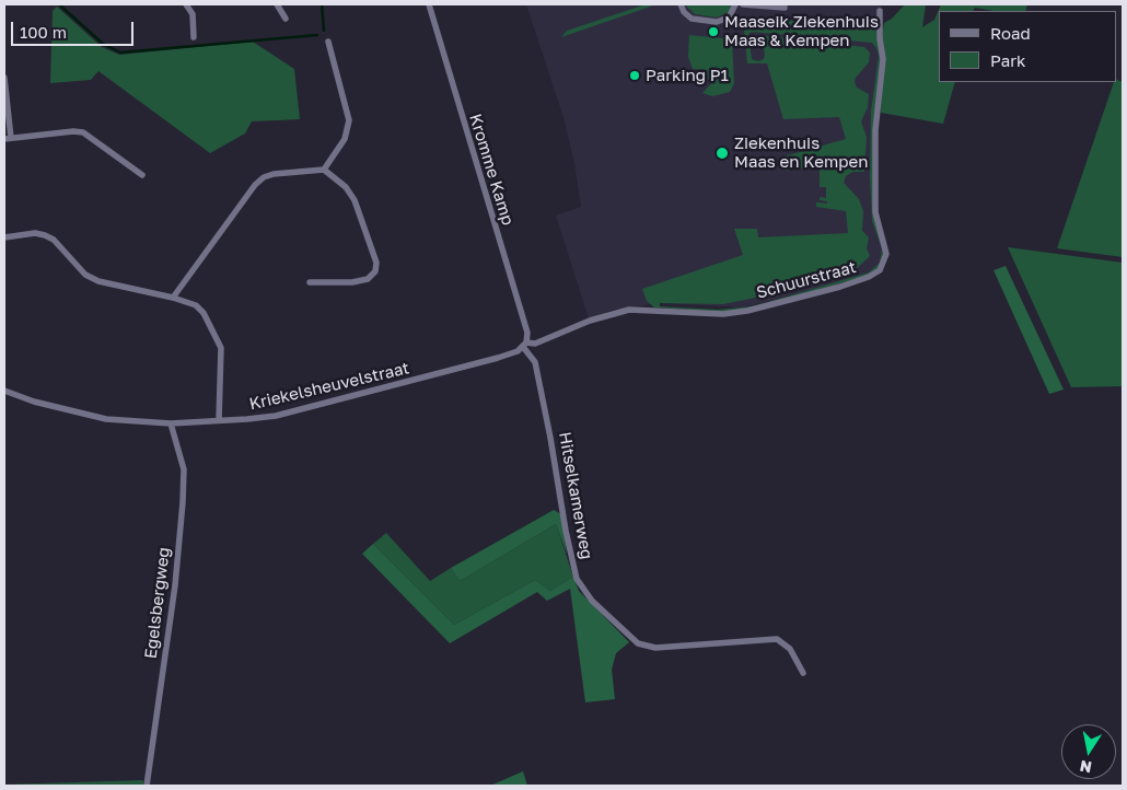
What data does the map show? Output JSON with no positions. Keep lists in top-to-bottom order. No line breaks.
{"streets":{"street":["Kromme Kamp","Schuurstraat","Kriekelsheuvelstraat","Hitselkamerweg","Egelsbergweg"]},"crossings":[["Kromme Kamp","Schuurstraat"],["Kromme Kamp","Kriekelsheuvelstraat"],["Kromme Kamp","Hitselkamerweg"],["Schuurstraat","Kriekelsheuvelstraat"],["Schuurstraat","Hitselkamerweg"],["Kriekelsheuvelstraat","Hitselkamerweg"],["Kriekelsheuvelstraat","Egelsbergweg"]],"places":["Maaseik Ziekenhuis Maas & Kempen","Parking P1","Ziekenhuis Maas en Kempen"],"legend":["Road","Park"],"scale_bar":"100 m","north":"bottom"}
